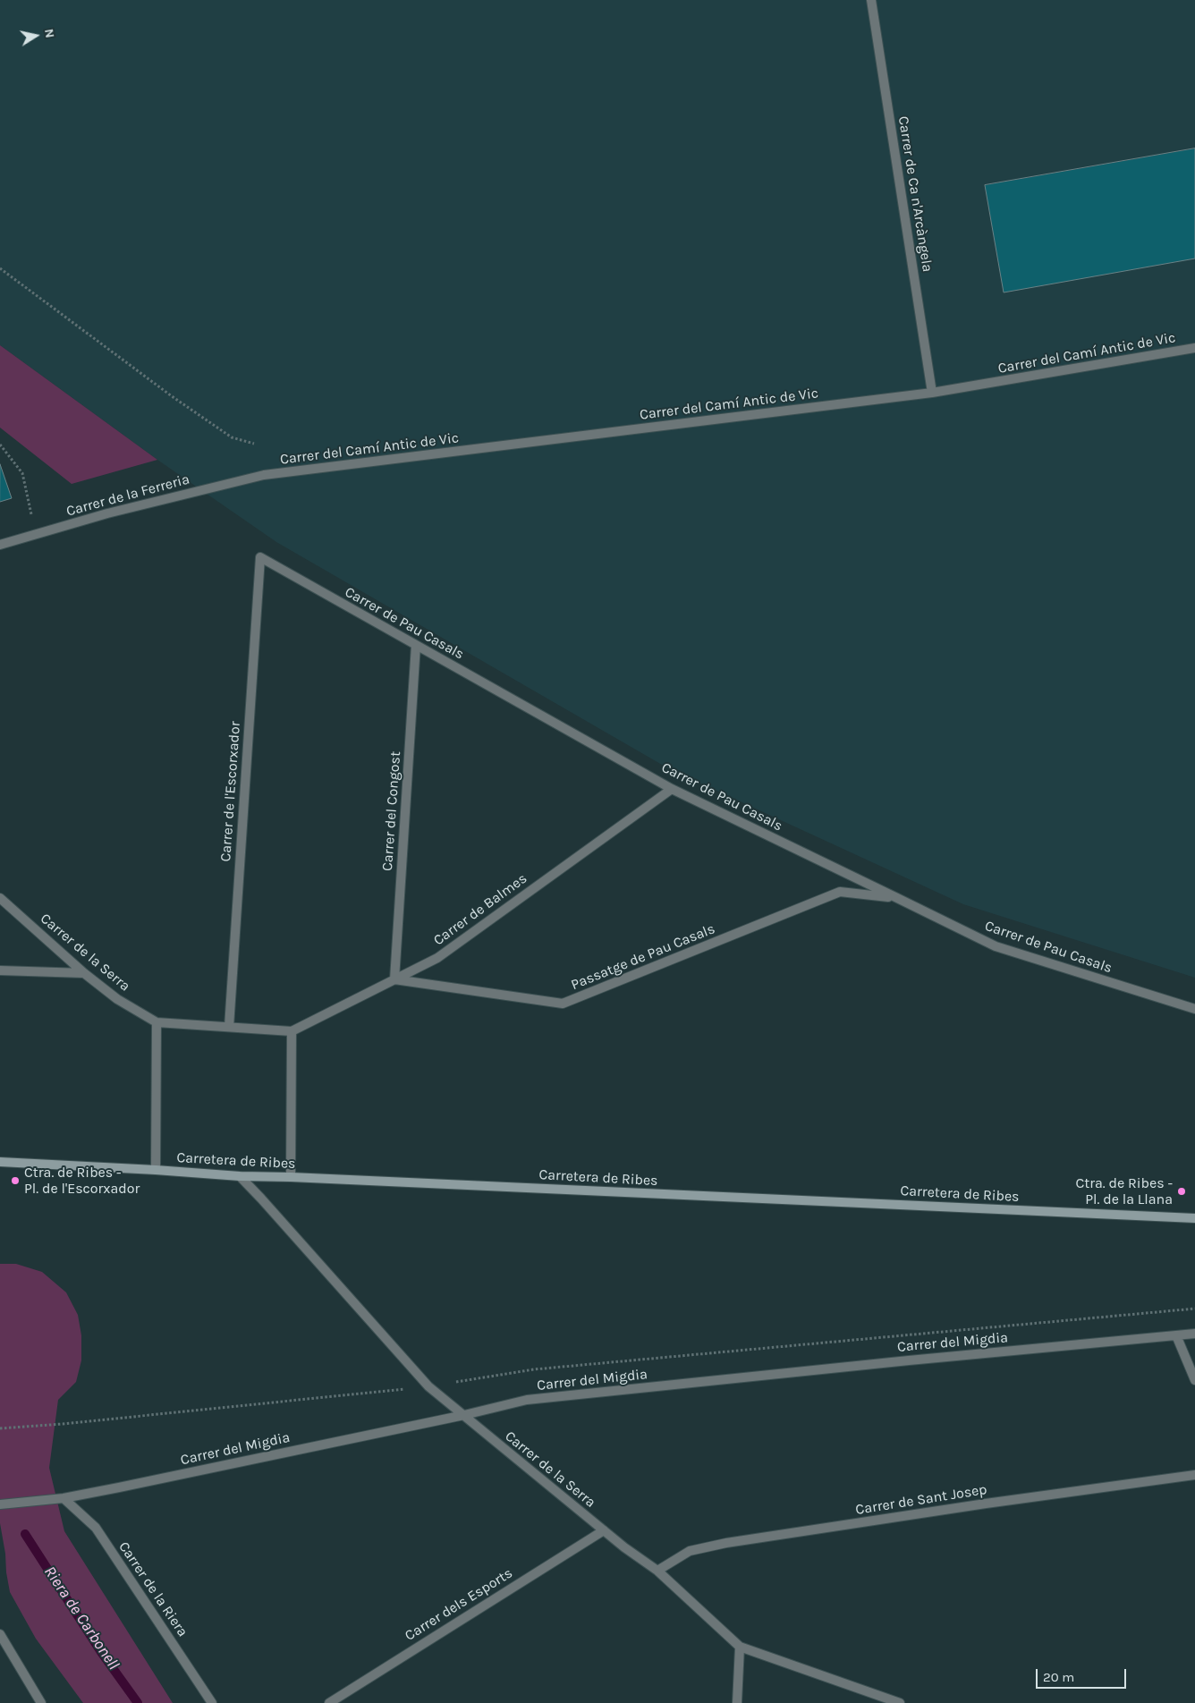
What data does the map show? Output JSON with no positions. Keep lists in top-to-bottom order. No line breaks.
{"streets":{"street":["Carrer de Ca n'Arcàngela","Carrer del Camí Antic de Vic","Carrer de la Ferreria","Carrer de Pau Casals","Carrer de l'Escorxador","Carrer del Congost","Carrer de Balmes","Carrer de la Serra","Passatge de Pau Casals","Carretera de Ribes","Carrer del Migdia","Carrer de Sant Josep","Carrer de la Riera","Carrer dels Esports"]},"crossings":[["Carrer de Ca n'Arcàngela","Carrer del Camí Antic de Vic"],["Carrer del Camí Antic de Vic","Carrer de la Ferreria"],["Carrer de Pau Casals","Carrer de l'Escorxador"],["Carrer de Pau Casals","Carrer del Congost"],["Carrer de Pau Casals","Carrer de Balmes"],["Carrer de Pau Casals","Passatge de Pau Casals"],["Carrer del Congost","Carrer de Balmes"],["Carrer del Congost","Passatge de Pau Casals"],["Carrer de Balmes","Passatge de Pau Casals"],["Carrer de la Serra","Carretera de Ribes"],["Carrer de la Serra","Carrer del Migdia"],["Carrer de la Serra","Carrer de Sant Josep"],["Carrer de la Serra","Carrer dels Esports"],["Carrer del Migdia","Carrer de la Riera"]],"water":["Riera de Carbonell"],"places":["Ctra. de Ribes - Pl. de l'Escorxador","Ctra. de Ribes - Pl. de la Llana"],"scale_bar":"20 m","north":"right"}
